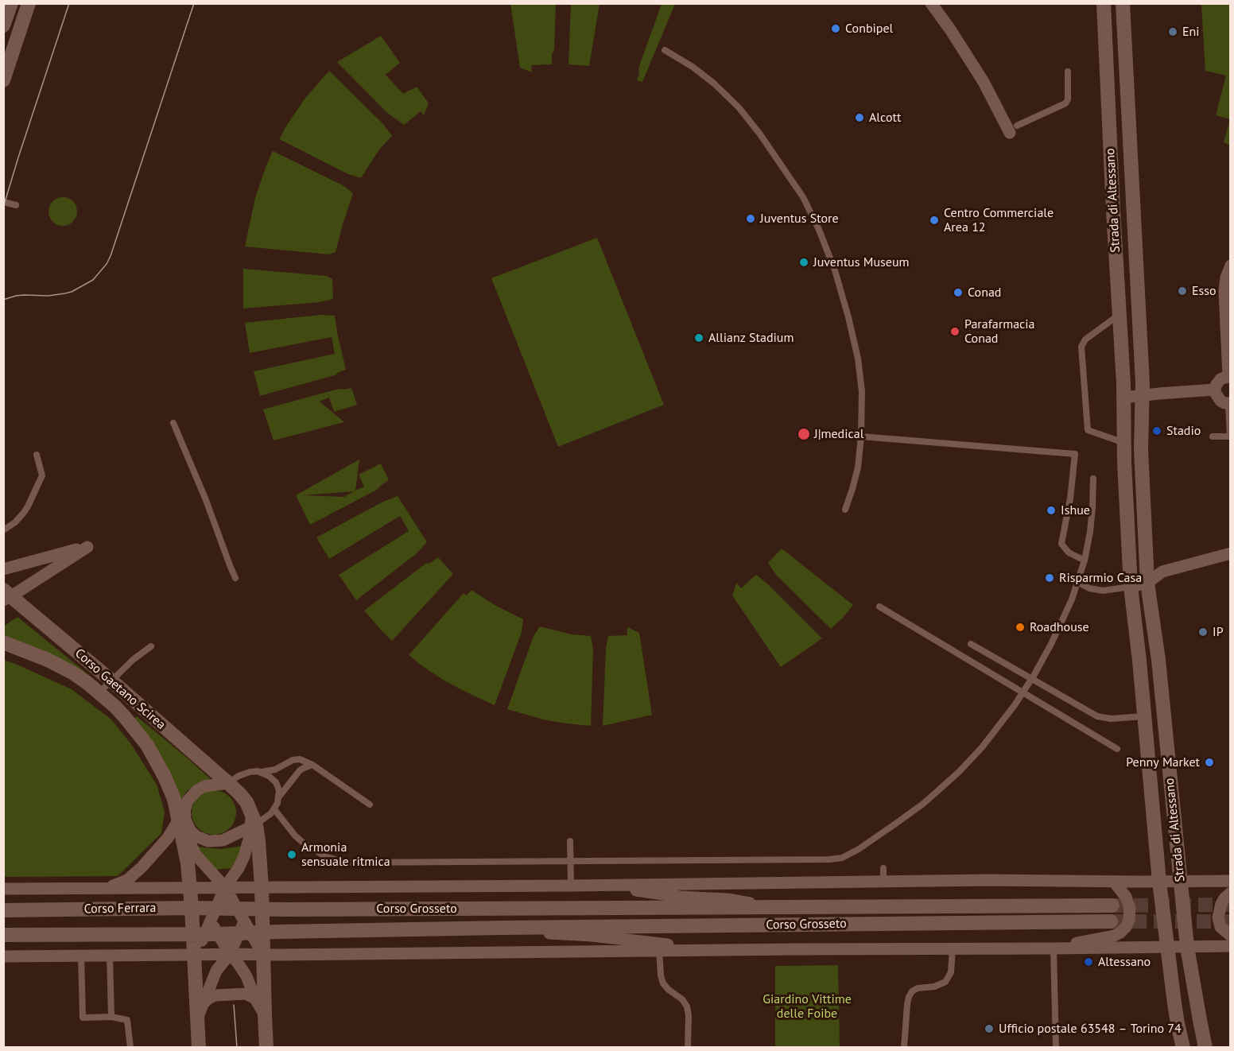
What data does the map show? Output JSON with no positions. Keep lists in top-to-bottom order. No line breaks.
{"streets":{"street":["Strada di Altessano","Corso Gaetano Scirea","Corso Ferrara","Corso Grosseto"]},"crossings":[["Strada di Altessano","Corso Grosseto"],["Corso Gaetano Scirea","Corso Ferrara"],["Corso Gaetano Scirea","Corso Grosseto"],["Corso Ferrara","Corso Grosseto"]],"parks":["Giardino Vittime delle Foibe"],"places":["Conbipel","Eni","Alcott","Juventus Store","Centro Commerciale Area 12","Juventus Museum","Esso","Conad","Parafarmacia Conad","Allianz Stadium","Stadio","J|medical","Ishue","Risparmio Casa","Roadhouse","IP","Penny Market","Armonia sensuale ritmica","Altessano","Ufficio postale 63548 – Torino 74"]}
